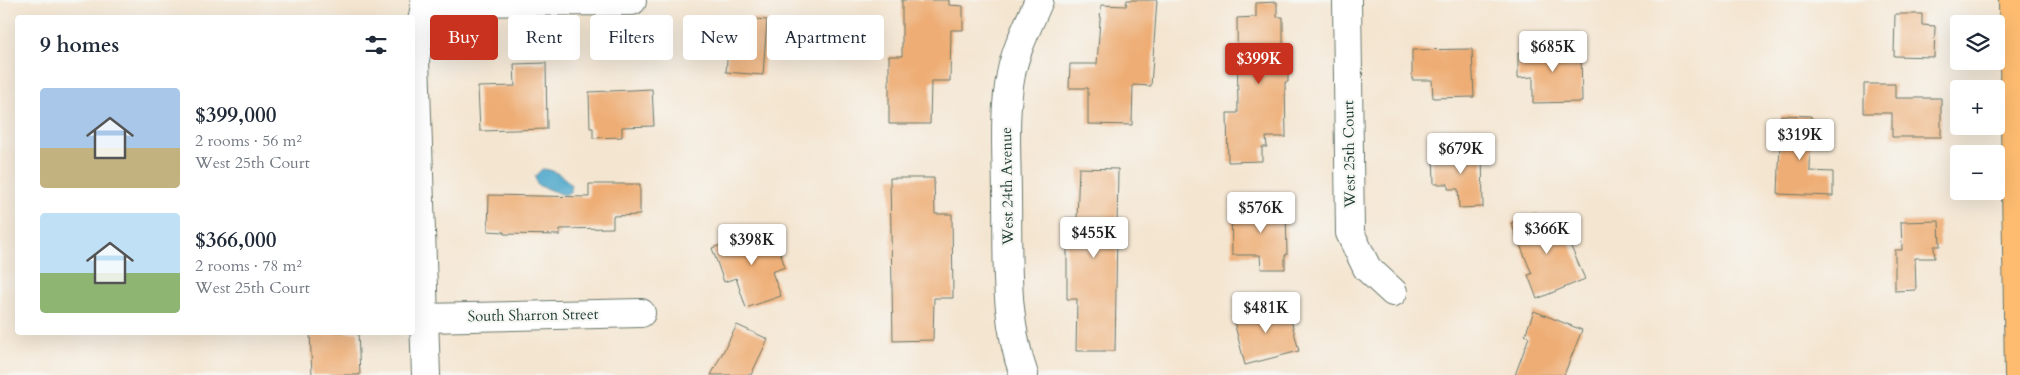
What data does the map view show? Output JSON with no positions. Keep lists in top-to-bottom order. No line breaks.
{"streets":{"street":["West 25th Court","West 24th Avenue","South Sharron Street"]},"page":{"map_buttons":["+","−"],"chip":["Buy","Rent","Filters","New","Apartment"],"heading":"9 homes","price":["$685K","$399K","$319K","$679K","$576K","$366K","$455K","$398K","$481K"],"list":[{"name":"$399,000","note":"2 rooms · 56 m² · West 25th Court"},{"name":"$366,000","note":"2 rooms · 78 m² · West 25th Court"}]}}
